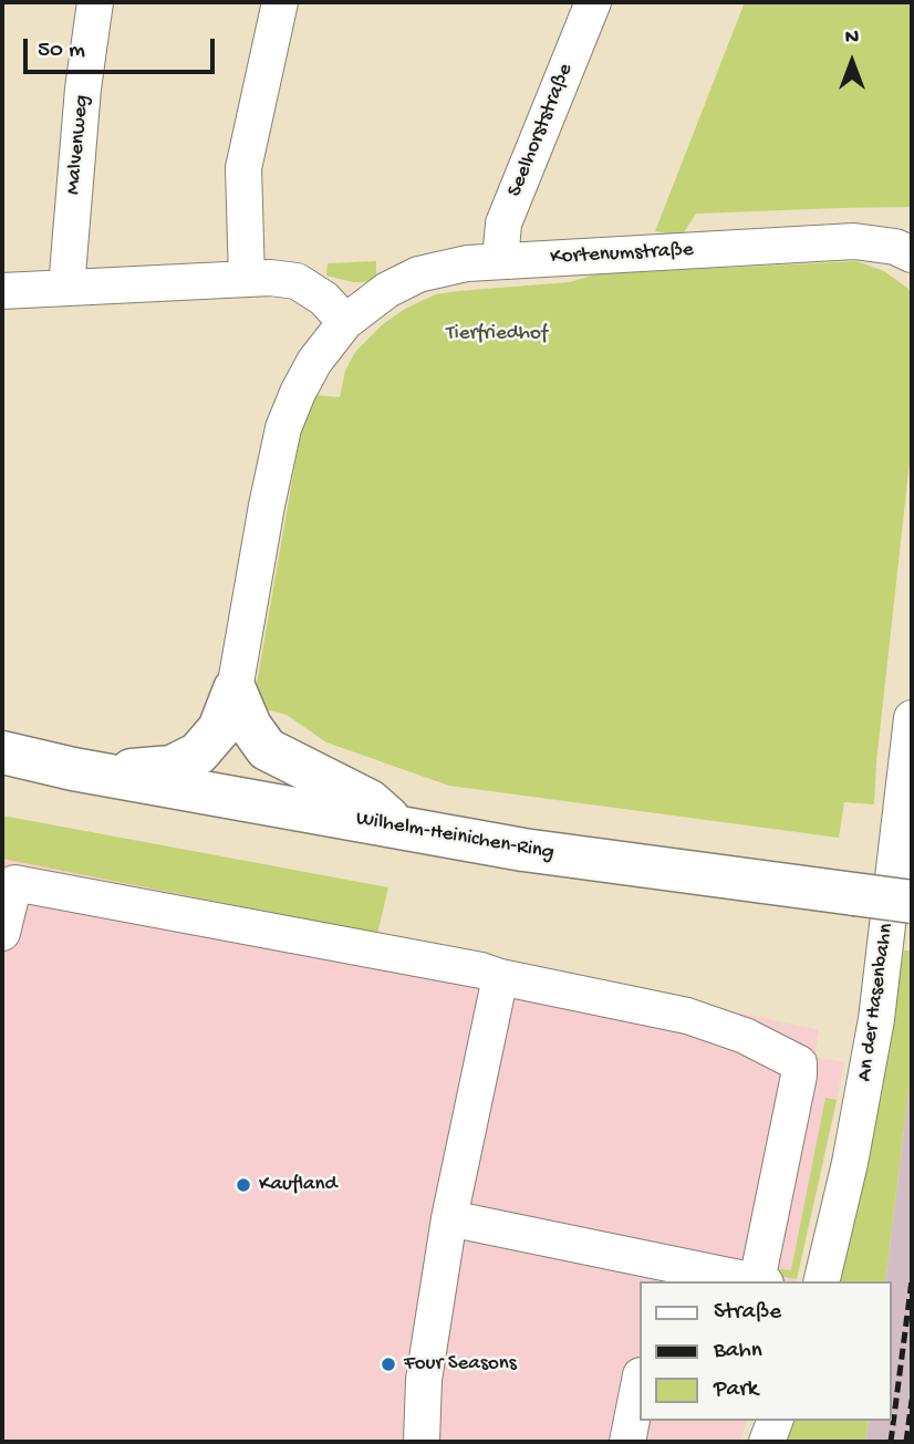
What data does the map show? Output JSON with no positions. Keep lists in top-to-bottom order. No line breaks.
{"streets":{"main road":["Wilhelm-Heinichen-Ring"],"street":["Seelhorststraße","Malvenweg","Kortenumstraße","An der Hasenbahn"]},"crossings":[["Seelhorststraße","Kortenumstraße"]],"parks":["Tierfriedhof"],"places":["Kaufland","Four Seasons"],"legend":["Straße","Bahn","Park"],"scale_bar":"50 m","north":"top"}
